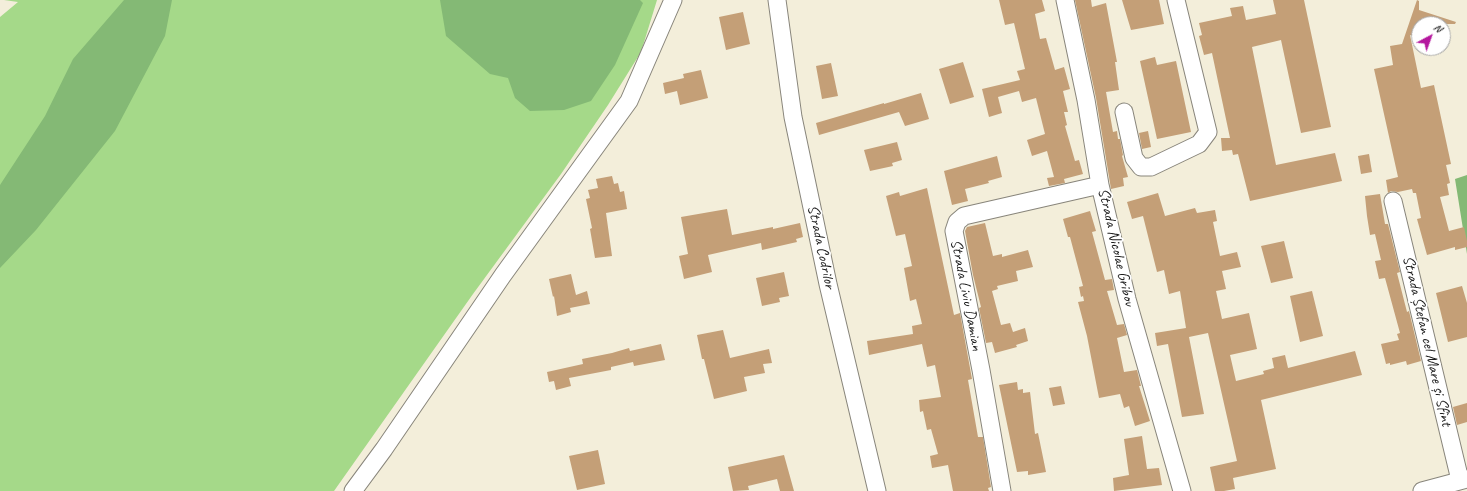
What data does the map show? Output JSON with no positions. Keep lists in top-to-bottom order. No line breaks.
{"streets":{"street":["Strada Codrilor","Strada Nicolae Gribov","Strada Liviu Damian","Strada Ștefan cel Mare și Sfînt"]},"crossings":[["Strada Nicolae Gribov","Strada Liviu Damian"]],"north":"top right"}
